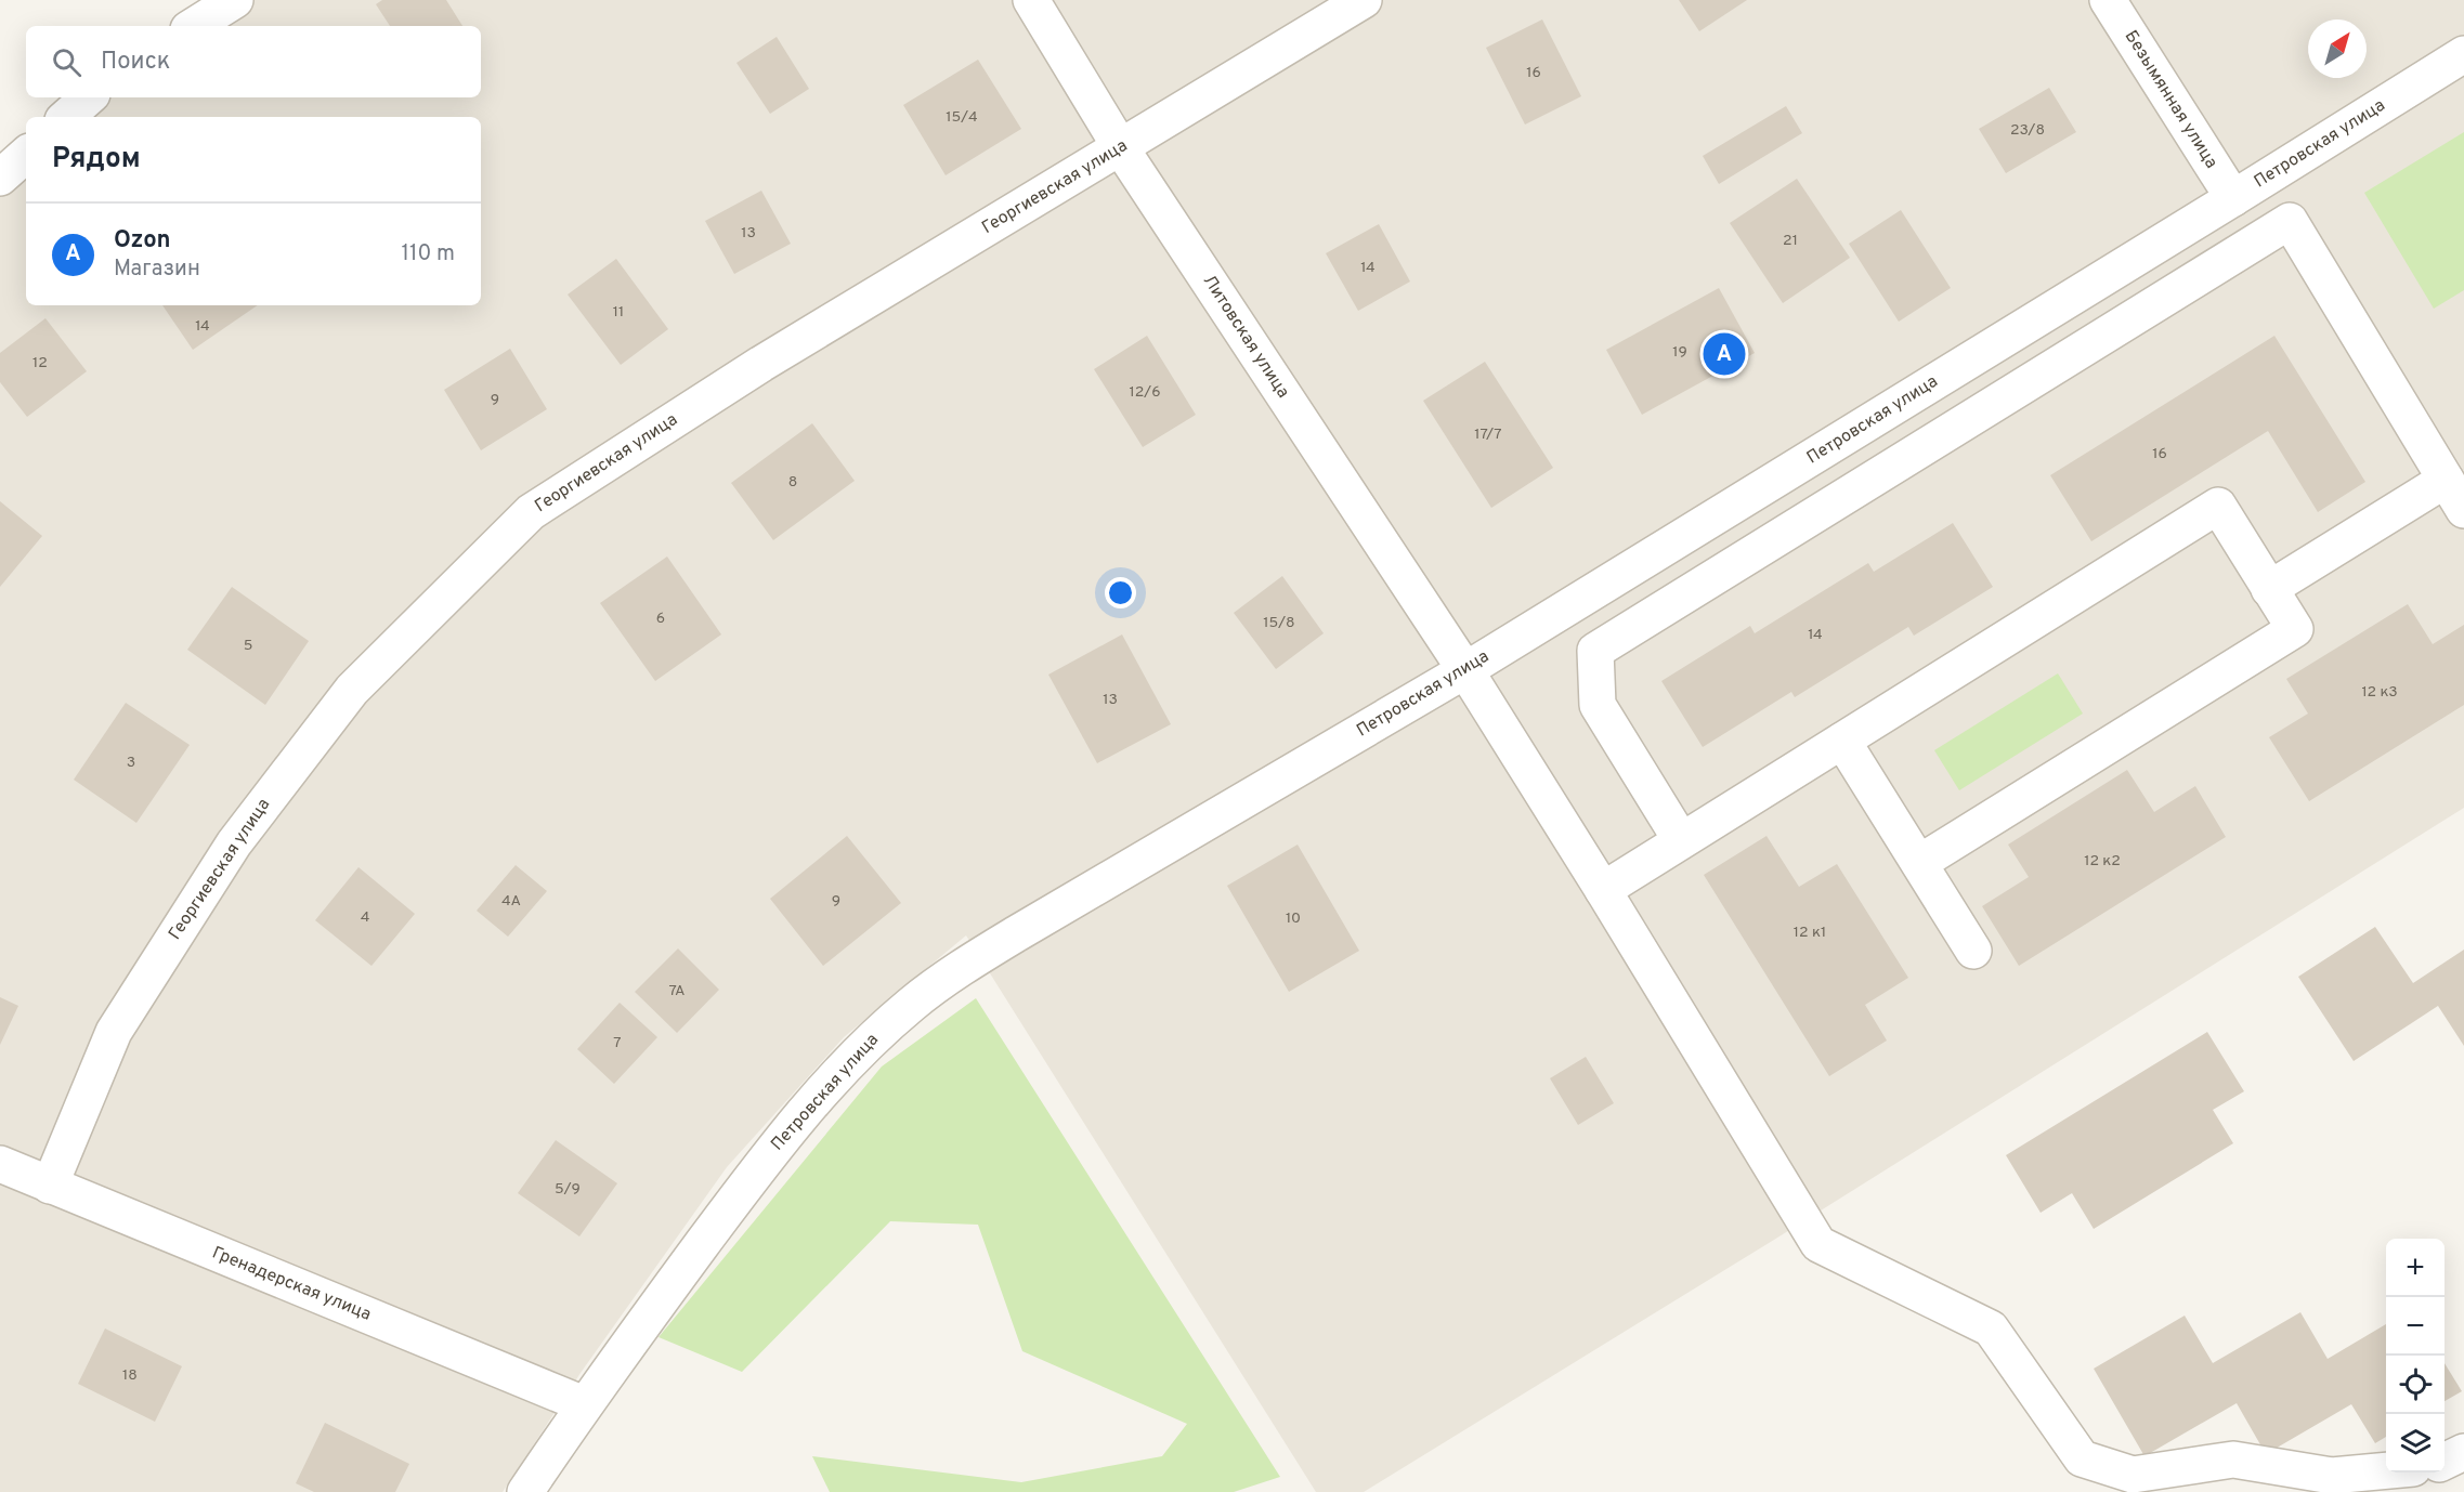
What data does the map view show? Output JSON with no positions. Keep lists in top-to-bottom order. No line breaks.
{"streets":{"street":["Безымянная улица","Петровская улица","Георгиевская улица","Литовская улица","Гренадерская улица"]},"crossings":[["Безымянная улица","Петровская улица"],["Петровская улица","Литовская улица"],["Петровская улица","Гренадерская улица"],["Георгиевская улица","Литовская улица"],["Георгиевская улица","Гренадерская улица"]],"house_numbers":["16","15/4","23/8","13","21","14","11","14","19","12","12/6","9","17/7","16","8","6","15/8","14","5","12 к3","13","3","12 к2","4А","9","4","10","12 к1","7А","7","5/9","18"],"north":"top right","page":{"search":"Поиск","heading":"Рядом","list":[{"mark":"A","name":"Ozon","note":"Магазин","value":"110 m"}],"pins":"A","map_buttons":["+","−"]}}
